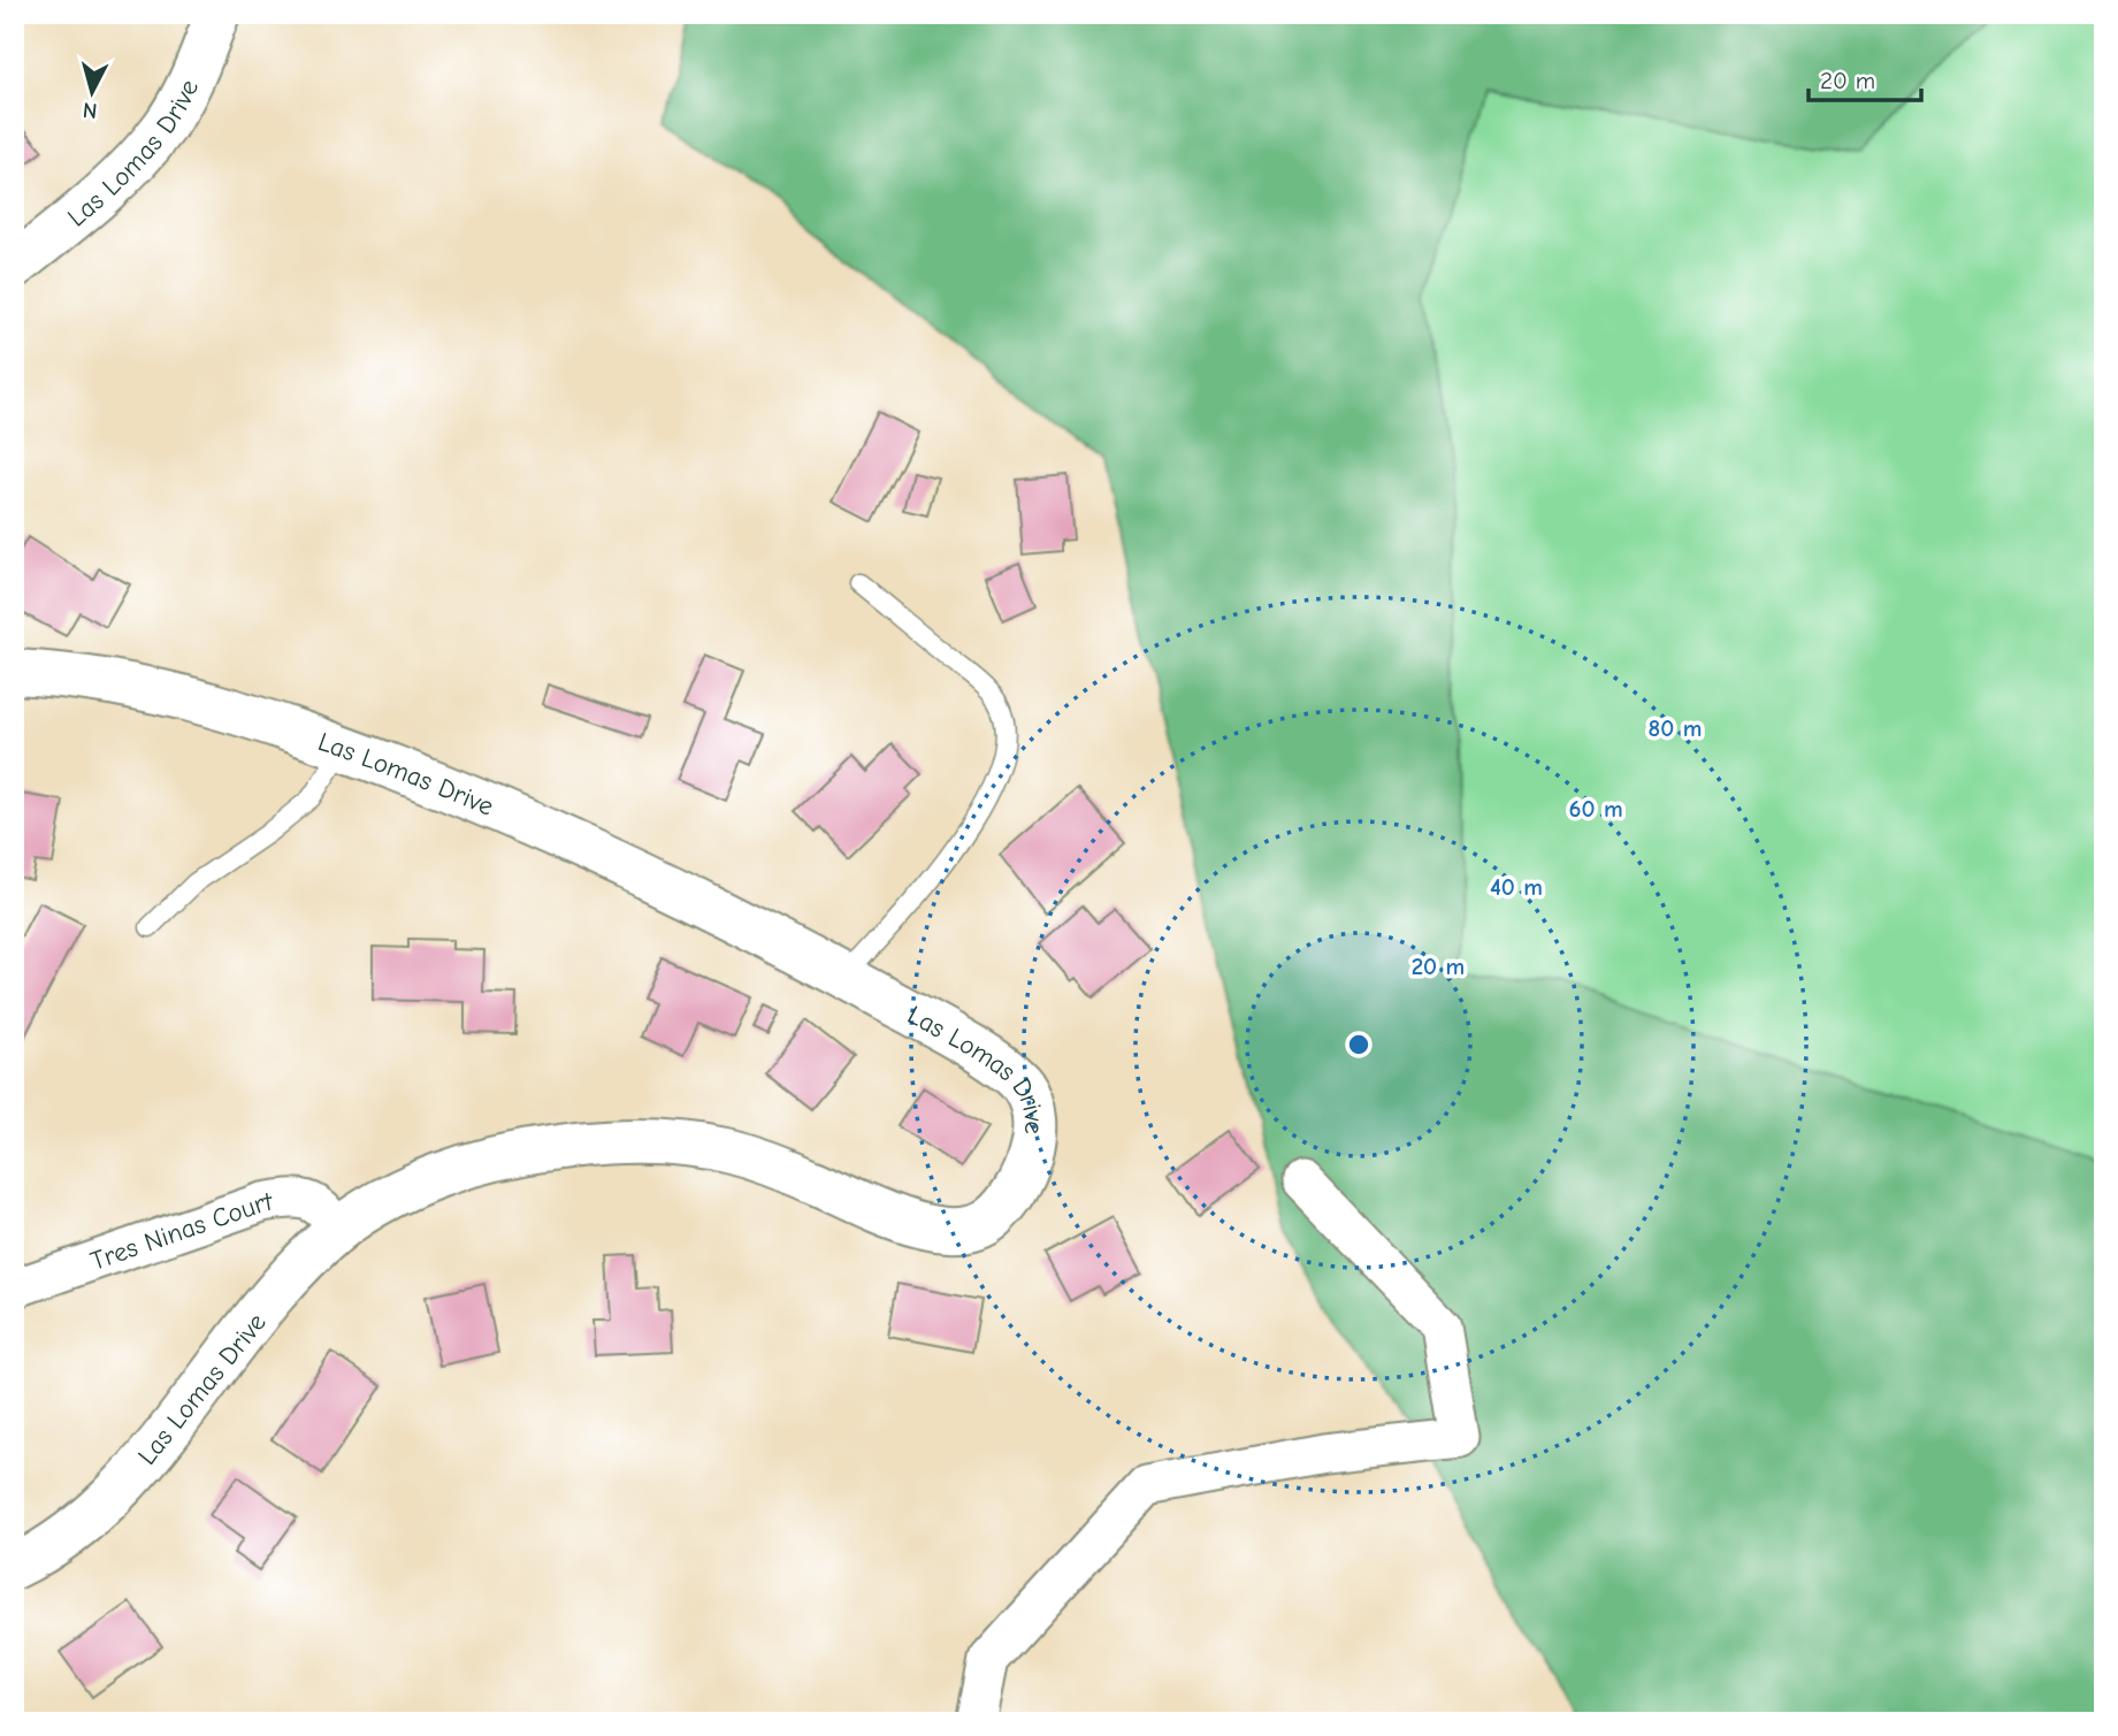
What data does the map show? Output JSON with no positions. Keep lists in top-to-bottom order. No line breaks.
{"streets":{"street":["Las Lomas Drive","Tres Ninas Court"]},"crossings":[["Las Lomas Drive","Tres Ninas Court"]],"scale_bar":"20 m","north":"bottom","rings":["80 m","60 m","40 m","20 m"]}
